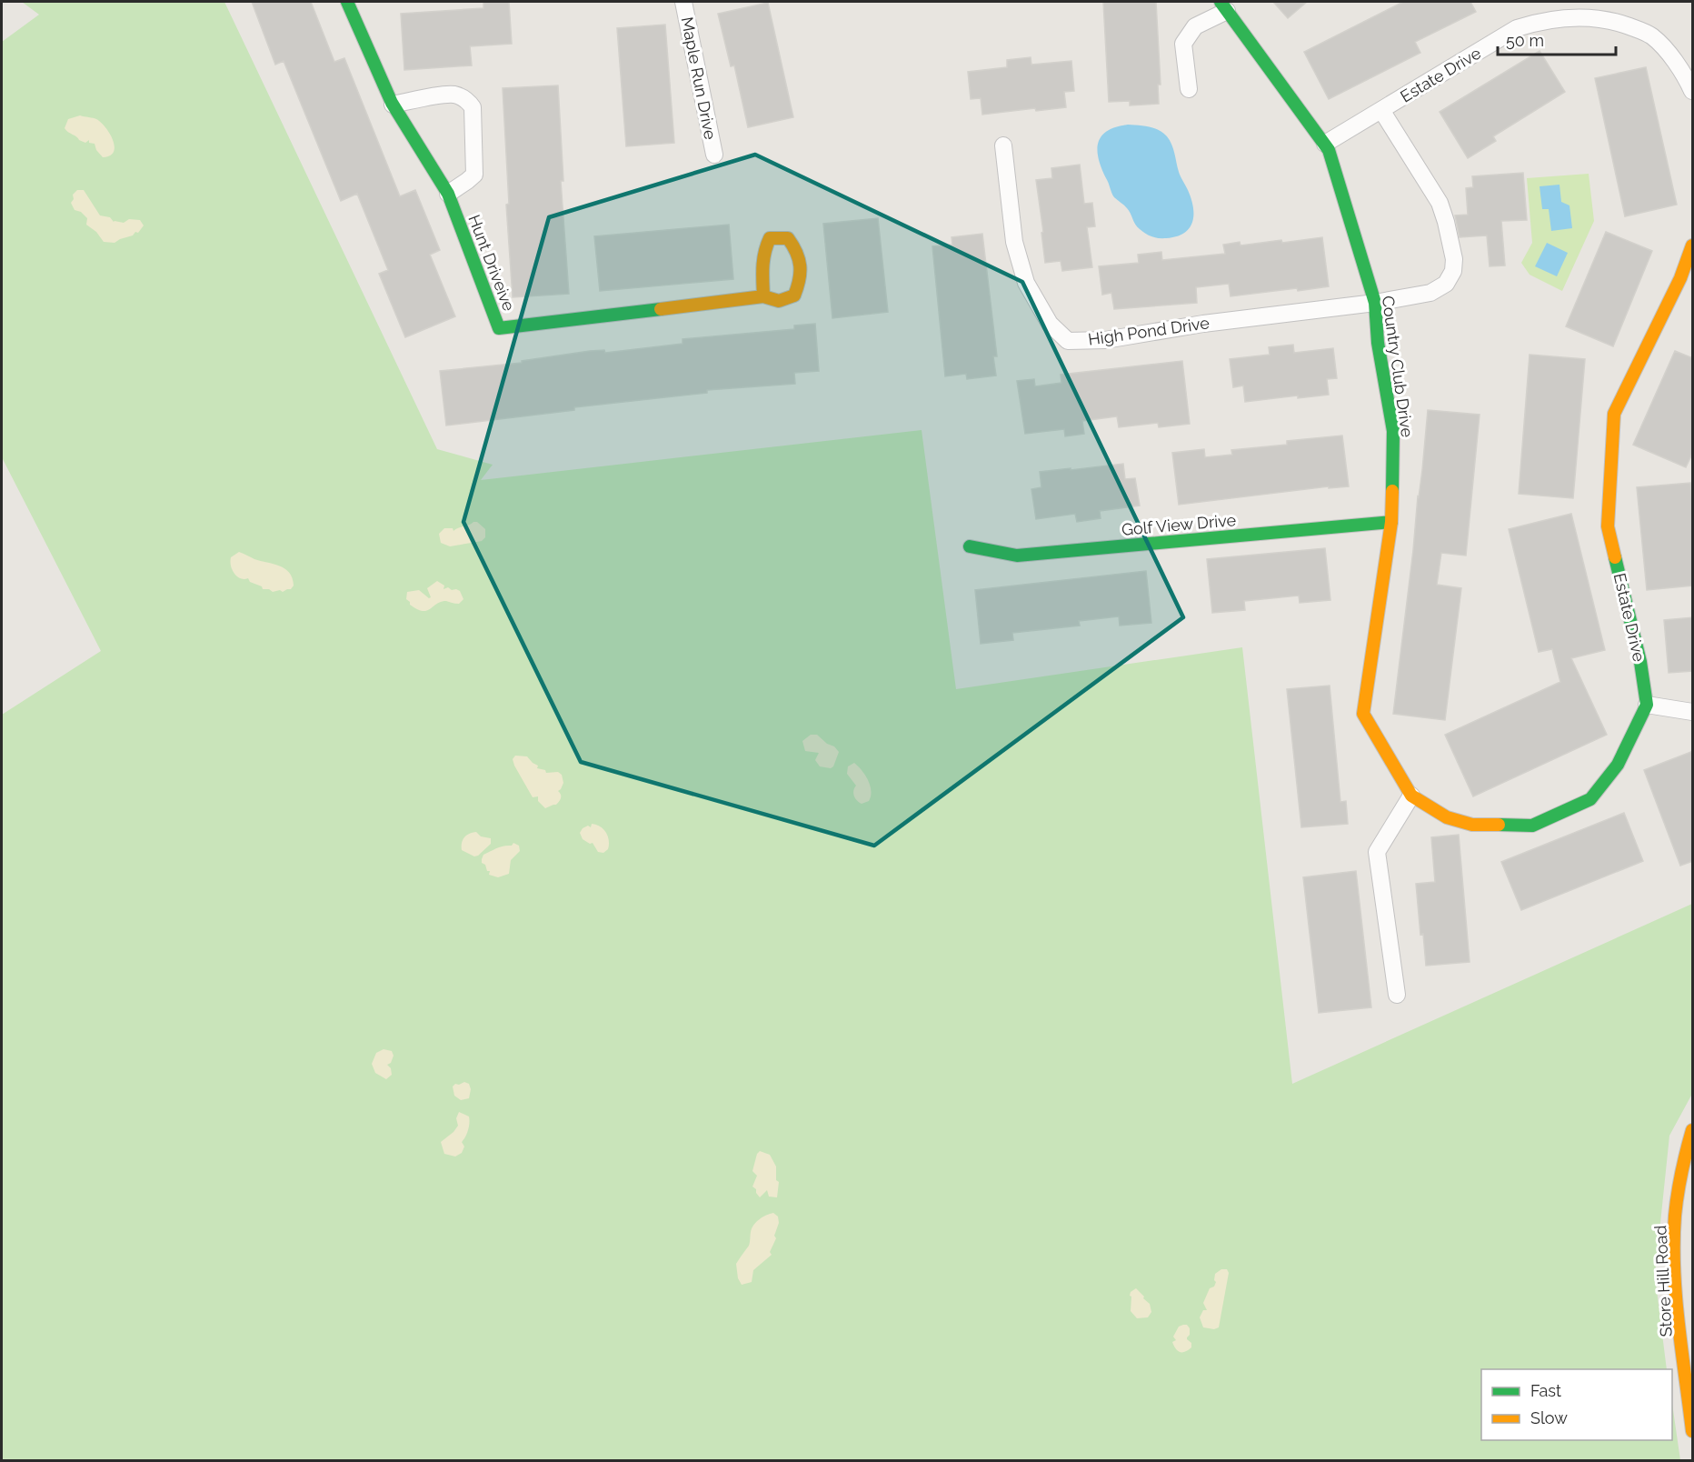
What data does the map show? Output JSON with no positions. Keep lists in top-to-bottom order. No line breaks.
{"streets":{"street":["Estate Drive","Maple Run Drive","Hunt Driveive","High Pond Drive","Country Club Drive","Golf View Drive","Store Hill Road"]},"crossings":[["Estate Drive","High Pond Drive"],["Estate Drive","Country Club Drive"],["High Pond Drive","Country Club Drive"],["Country Club Drive","Golf View Drive"]],"legend":["Fast","Slow"],"scale_bar":"50 m"}
